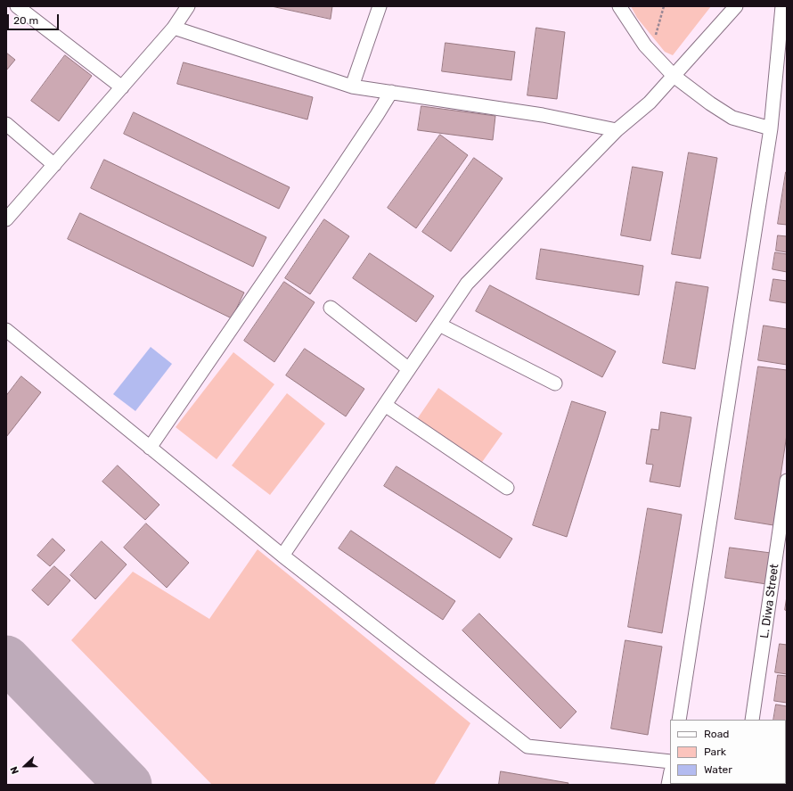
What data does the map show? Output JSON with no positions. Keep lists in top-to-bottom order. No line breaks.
{"streets":{"street":["L. Diwa Street"]},"legend":["Road","Park","Water"],"scale_bar":"20 m","north":"left"}
